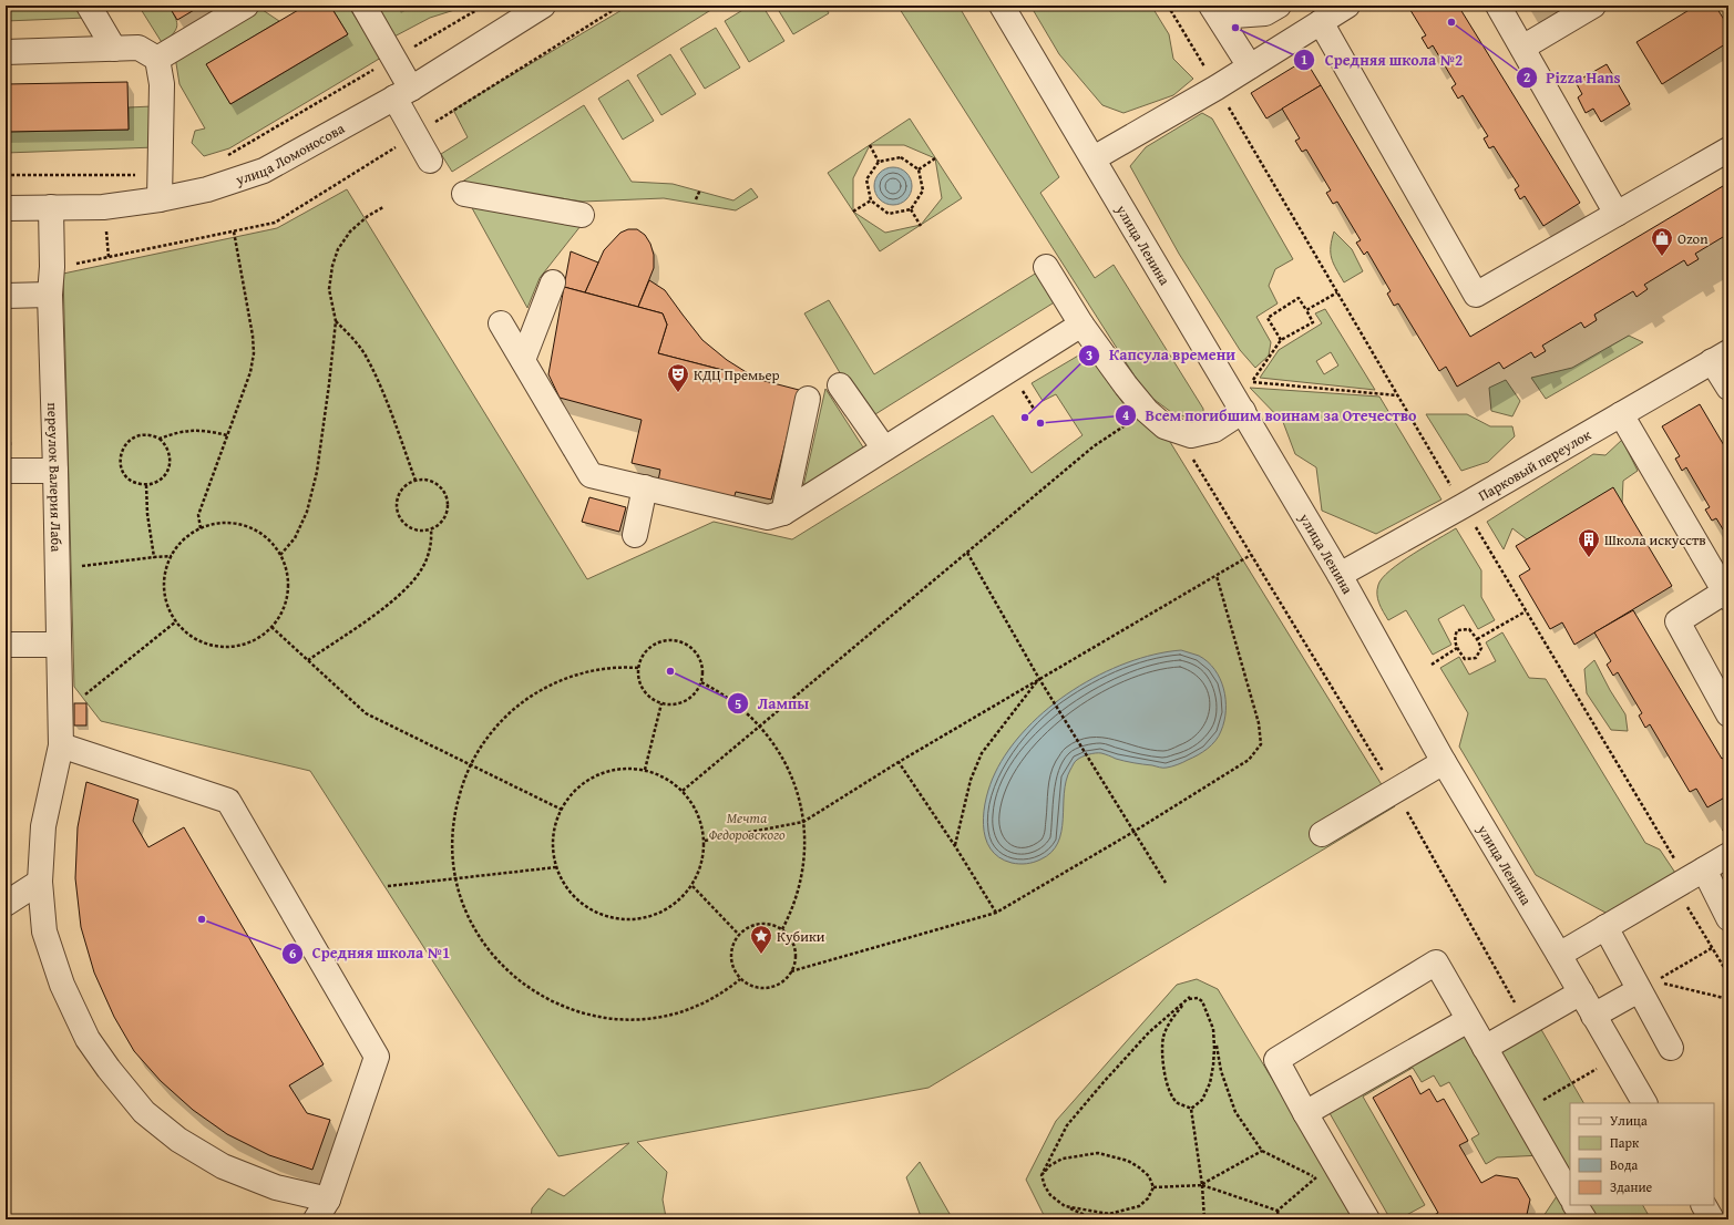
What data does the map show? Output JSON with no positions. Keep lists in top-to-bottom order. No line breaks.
{"streets":{"street":["улица Ломоносова","улица Ленина","Парковый переулок","переулок Валерия Лаба"]},"crossings":[["улица Ломоносова","переулок Валерия Лаба"],["улица Ленина","Парковый переулок"]],"parks":["Мечта Федоровского"],"places":{"other":["Pizza Hans","Средняя школа №2","Капсула времени","Всем погибшим воинам за Отечество","Лампы","Средняя школа №1"],"shop":["Ozon"],"theatre":["КДЦ Премьер"],"building":["Школа искусств"],"place":["Кубики"]},"legend":["Улица","Парк","Вода","Здание"]}
